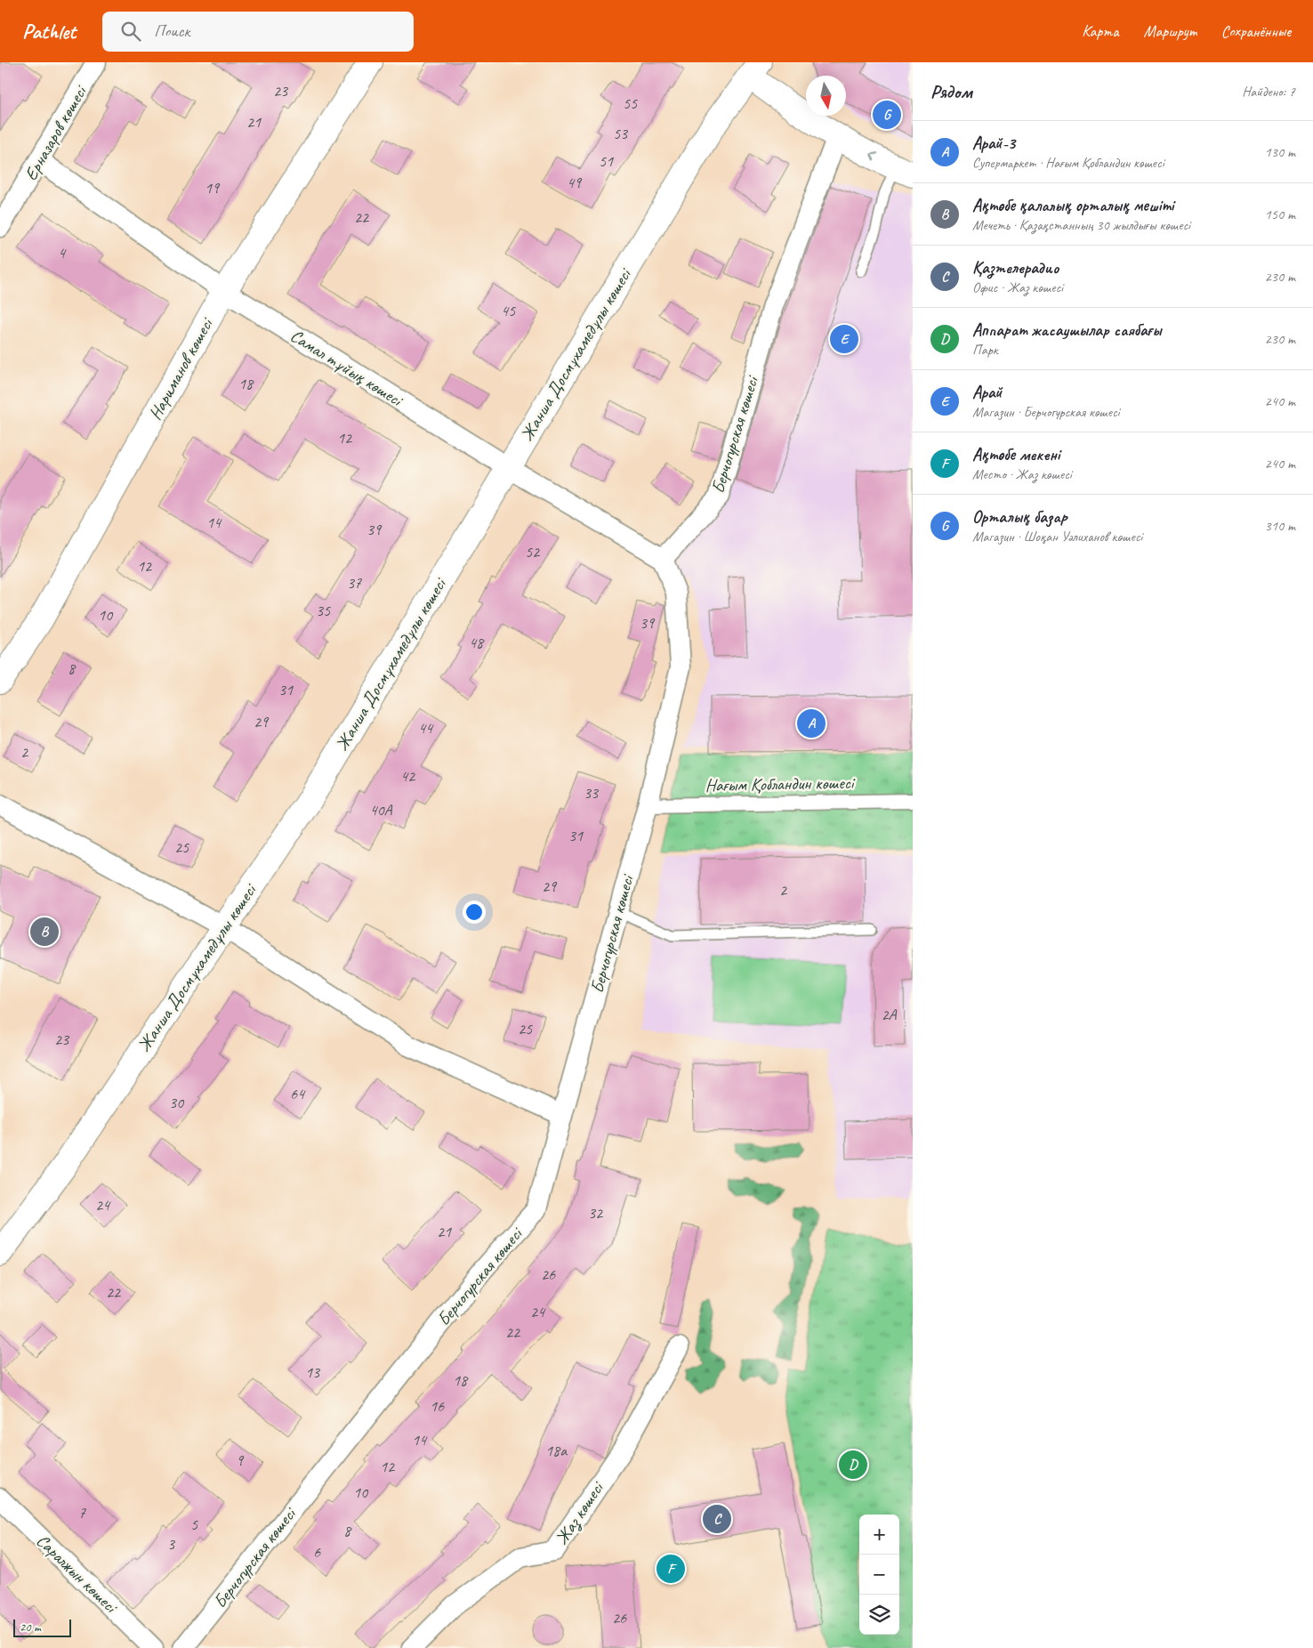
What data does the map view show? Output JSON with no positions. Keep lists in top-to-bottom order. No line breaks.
{"streets":{"street":["Ерназаров көшесі","Жанша Досмұхамедұлы көшесі","Самал тұйық көшесі","Нариманов көшесі","Берчогурская көшесі","Нағым Қобландин көшесі","Жаз көшесі","Саралжын көшесі"]},"crossings":[["Ерназаров көшесі","Самал тұйық көшесі"],["Жанша Досмұхамедұлы көшесі","Самал тұйық көшесі"],["Самал тұйық көшесі","Нариманов көшесі"],["Самал тұйық көшесі","Берчогурская көшесі"],["Берчогурская көшесі","Нағым Қобландин көшесі"]],"house_numbers":["23","55","21","53","51","49","19","22","4","45","18","12","14","39","52","12","37","35","10","39","48","8","31","29","44","2","42","33","40А","31","25","29","2","2А","25","23","64","30","24","32","21","26","22","24","22","13","18","16","14","18а","9","12","10","7","5","8","3","6","26"],"scale_bar":"20 m","north":"bottom","page":{"header":"Pathlet","search":"Поиск","nav":["Карта","Маршрут","Сохранённые"],"heading":["Рядом","Найдено: 7"],"pins":["G","E","A","B","D","C","F"],"list":[{"mark":"A","name":"Арай-3","note":"Супермаркет · Нағым Қобландин көшесі","value":"130 m"},{"mark":"B","name":"Ақтөбе қалалық орталық мешіті","note":"Мечеть · Қазақстанның 30 жылдығы көшесі","value":"150 m"},{"mark":"C","name":"Қазтелерадио","note":"Офис · Жаз көшесі","value":"230 m"},{"mark":"D","name":"Аппарат жасаушылар саябағы","note":"Парк","value":"230 m"},{"mark":"E","name":"Арай","note":"Магазин · Берчогурская көшесі","value":"240 m"},{"mark":"F","name":"Ақтөбе мекені","note":"Место · Жаз көшесі","value":"240 m"},{"mark":"G","name":"Орталық базар","note":"Магазин · Шоқан Уәлиханов көшесі","value":"310 m"}],"map_buttons":["+","−"],"scale":"20 m"}}
